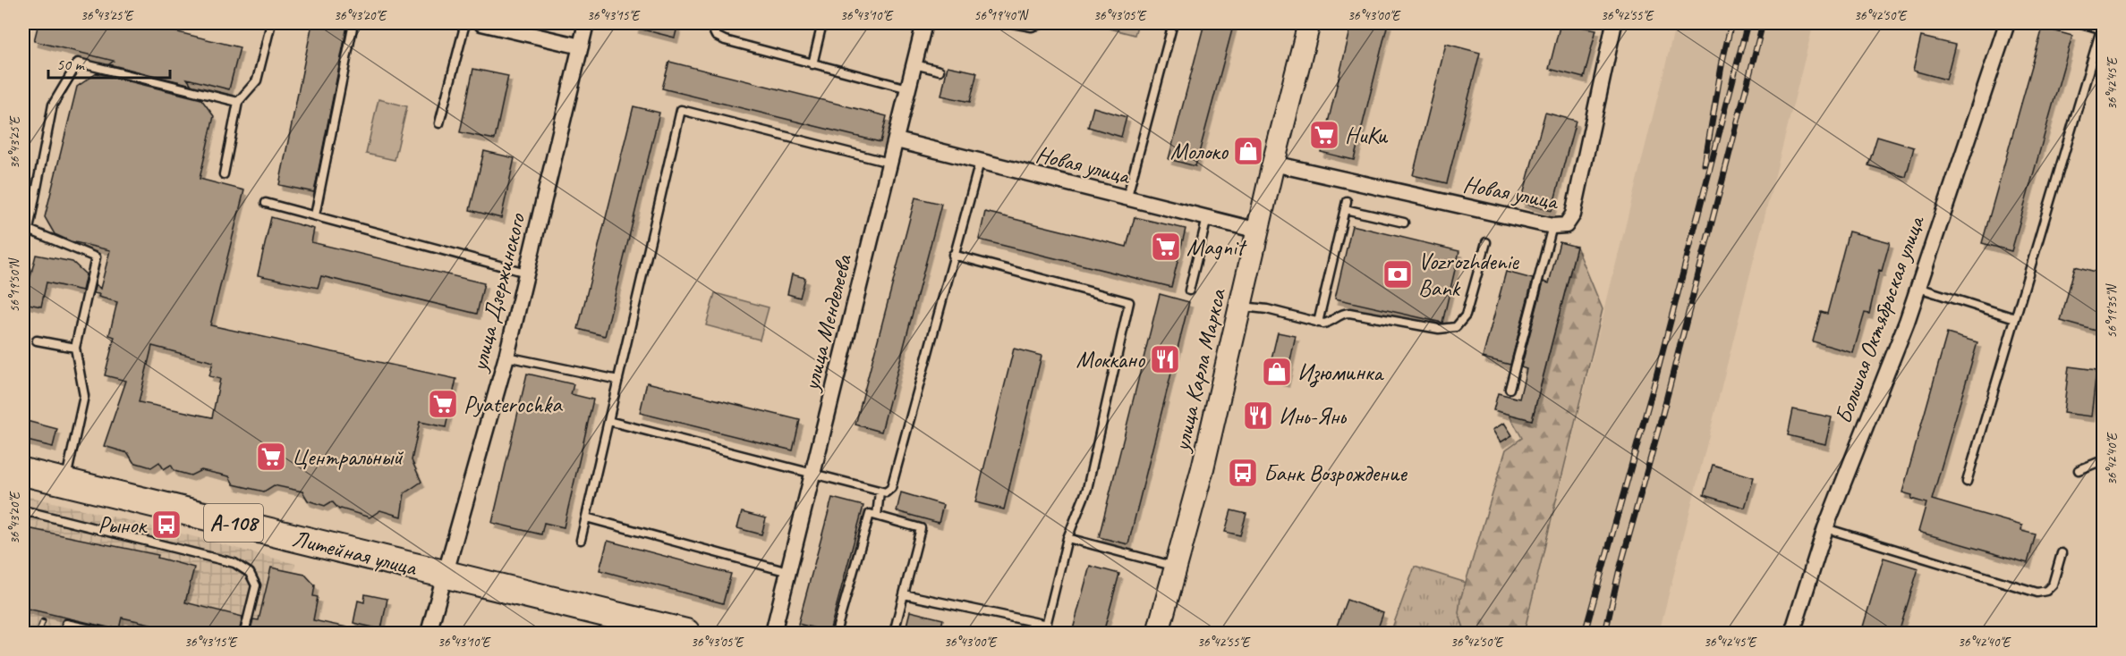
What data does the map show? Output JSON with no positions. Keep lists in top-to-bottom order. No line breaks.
{"streets":{"highway":["А-108","Литейная улица"],"street":["Новая улица","улица Дзержинского","Большая Октябрьская улица","улица Менделеева","улица Карла Маркса"]},"crossings":[["Новая улица","улица Менделеева"],["Новая улица","улица Карла Маркса"],["улица Дзержинского","Литейная улица"]],"places":{"supermarket":["НиКи","Magnit","Pyaterochka","Центральный"],"shop":["Молоко","Изюминка"],"bank":["Vozrozhdenie Bank"],"restaurant":["Моккано","Инь-Янь"],"bus stop":["Банк Возрождение","Рынок"]},"scale_bar":"50 m","coordinates":["36°43'25\"E","36°43'20\"E","36°43'15\"E","36°43'10\"E","56°19'40\"N","36°43'05\"E","36°43'00\"E","36°42'55\"E","36°42'50\"E","36°42'45\"E","56°19'50\"N","56°19'35\"N","36°42'40\"E"]}
